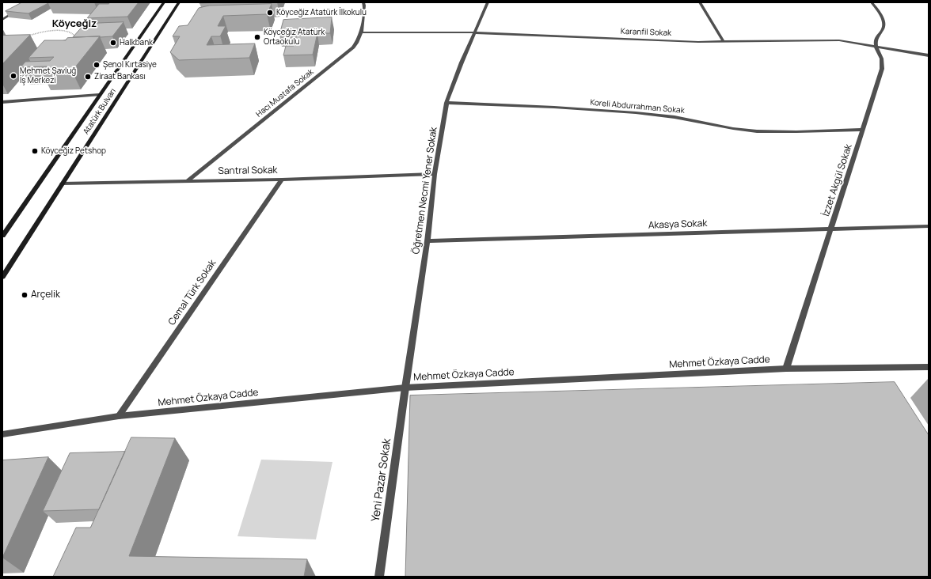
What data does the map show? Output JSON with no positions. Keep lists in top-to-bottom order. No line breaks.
{"streets":{"main road":["Atatürk Bulvarı"],"street":["Karanfil Sokak","Hacı Mustafa Sokak","Koreli Abdurrahman Sokak","Santral Sokak","İzzet Akgül Sokak","Öğretmen Necmi Yener Sokak","Akasya Sokak","Cemal Türk Sokak","Mehmet Özkaya Cadde","Yeni Pazar Sokak"]},"crossings":[["Karanfil Sokak","Hacı Mustafa Sokak"],["Karanfil Sokak","İzzet Akgül Sokak"],["Karanfil Sokak","Öğretmen Necmi Yener Sokak"],["Hacı Mustafa Sokak","Santral Sokak"],["Koreli Abdurrahman Sokak","İzzet Akgül Sokak"],["Koreli Abdurrahman Sokak","Öğretmen Necmi Yener Sokak"],["Atatürk Bulvarı","Santral Sokak"],["Santral Sokak","Öğretmen Necmi Yener Sokak"],["Santral Sokak","Cemal Türk Sokak"],["İzzet Akgül Sokak","Akasya Sokak"],["İzzet Akgül Sokak","Mehmet Özkaya Cadde"],["Öğretmen Necmi Yener Sokak","Akasya Sokak"],["Öğretmen Necmi Yener Sokak","Mehmet Özkaya Cadde"],["Öğretmen Necmi Yener Sokak","Yeni Pazar Sokak"],["Cemal Türk Sokak","Mehmet Özkaya Cadde"],["Mehmet Özkaya Cadde","Yeni Pazar Sokak"]],"districts":["Köyceğiz"],"places":["Köyceğiz Atatürk İlkokulu","Köyceğiz Atatürk Ortaokulu","Halkbank","Şenol Kırtasiye","Mehmet Şavluğ İş Merkezi","Ziraat Bankası","Köyceğiz Petshop","Arçelik"]}
